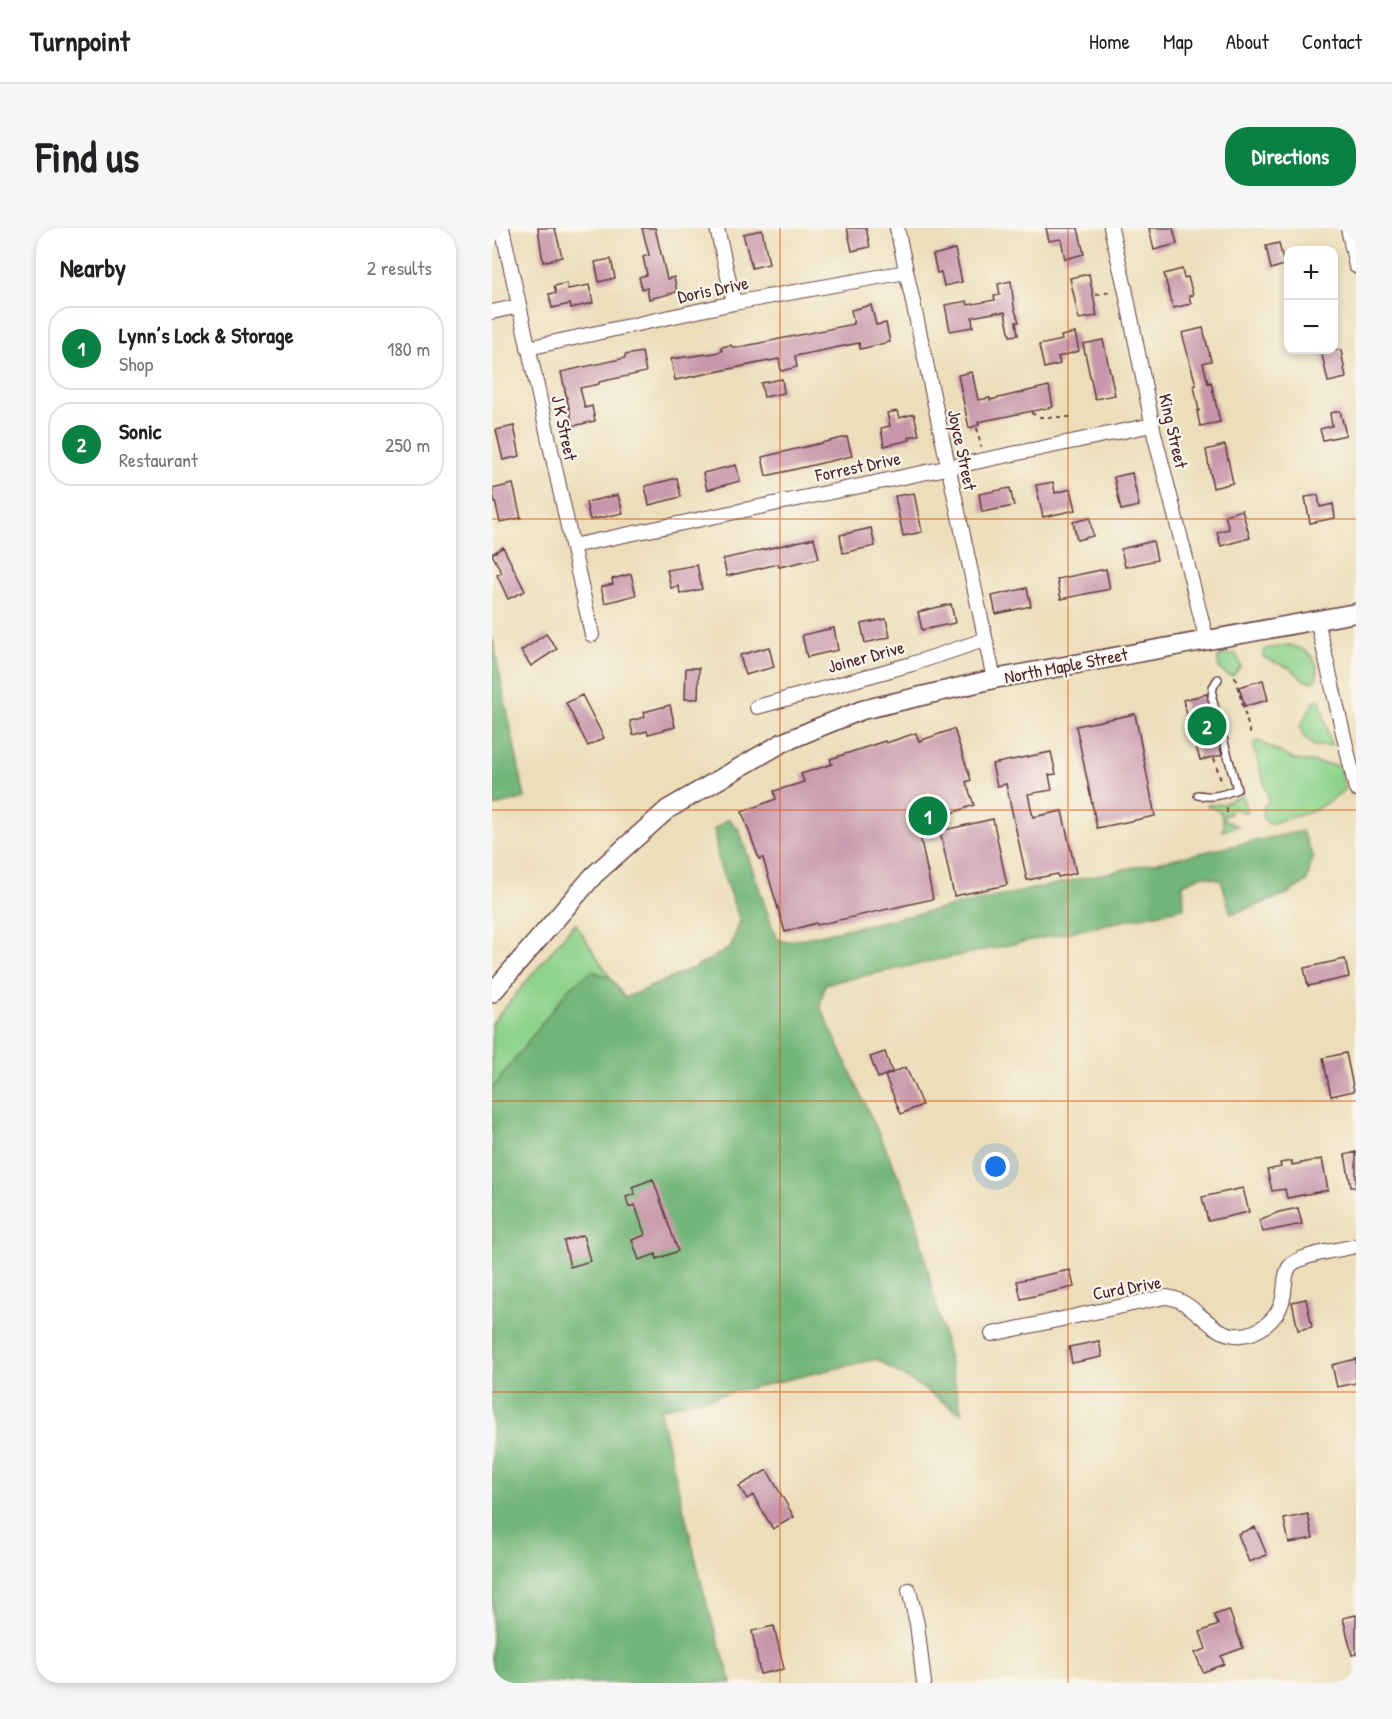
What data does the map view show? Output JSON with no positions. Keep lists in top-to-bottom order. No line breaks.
{"streets":{"main road":["North Maple Street"],"street":["Doris Drive","J K Street","King Street","Joyce Street","Forrest Drive","Joiner Drive","Curd Drive"]},"crossings":[["Doris Drive","J K Street"],["Doris Drive","Joyce Street"],["J K Street","Forrest Drive"],["King Street","Forrest Drive"],["King Street","North Maple Street"],["Joyce Street","Forrest Drive"],["Joyce Street","Joiner Drive"],["Joyce Street","North Maple Street"]],"page":{"header":"Turnpoint","nav":["Home","Map","About","Contact"],"buttons":"Directions","title":"Find us","heading":["Nearby","2 results"],"map_buttons":["+","−"],"list":[{"mark":"1","name":"Lynn’s Lock & Storage","note":"Shop","value":"180 m"},{"mark":"2","name":"Sonic","note":"Restaurant","value":"250 m"}],"pins":["2","1"]}}
